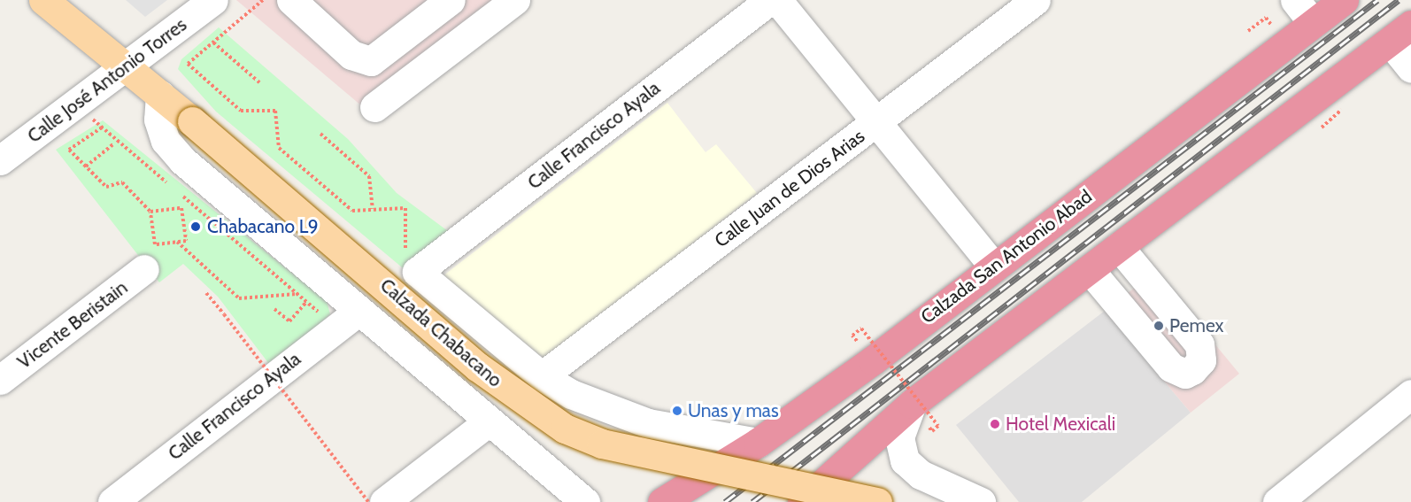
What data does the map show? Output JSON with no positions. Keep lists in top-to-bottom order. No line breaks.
{"streets":{"highway":["Calzada San Antonio Abad"],"main road":["Calzada Chabacano"],"street":["Calle José Antonio Torres","Calle Francisco Ayala","Calle Juan de Dios Arias","Vicente Beristain"]},"crossings":[["Calle José Antonio Torres","Calzada Chabacano"],["Calle Francisco Ayala","Calzada Chabacano"],["Calle Juan de Dios Arias","Calzada Chabacano"],["Calzada San Antonio Abad","Calzada Chabacano"]],"places":["Chabacano L9","Pemex","Unas y mas","Hotel Mexicali"]}
